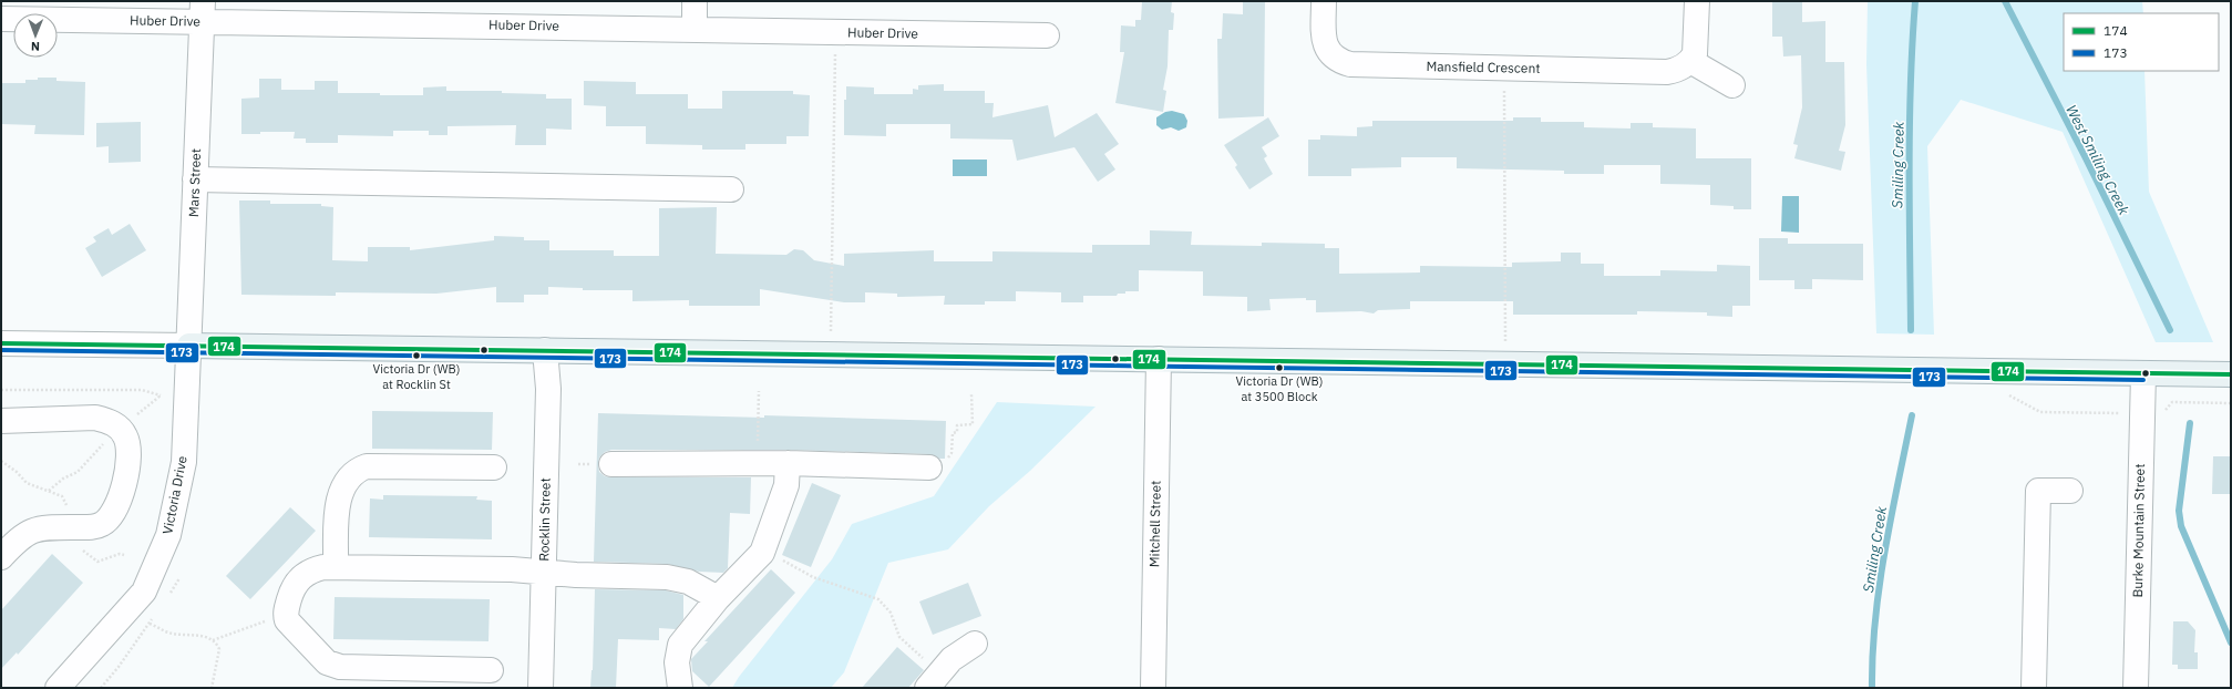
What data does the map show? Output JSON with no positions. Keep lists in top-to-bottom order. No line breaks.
{"streets":{"street":["Huber Drive","Mansfield Crescent","Mars Street","Victoria Drive","Rocklin Street","Mitchell Street","Burke Mountain Street"]},"crossings":[["Huber Drive","Mars Street"],["Mars Street","Victoria Drive"]],"water":["West Smiling Creek","Smiling Creek"],"places":["Victoria Dr (WB) at Rocklin St","Victoria Dr (WB) at 3500 Block"],"lines":["transit line 174","transit line 173"],"legend":["174","173"],"north":"bottom"}
